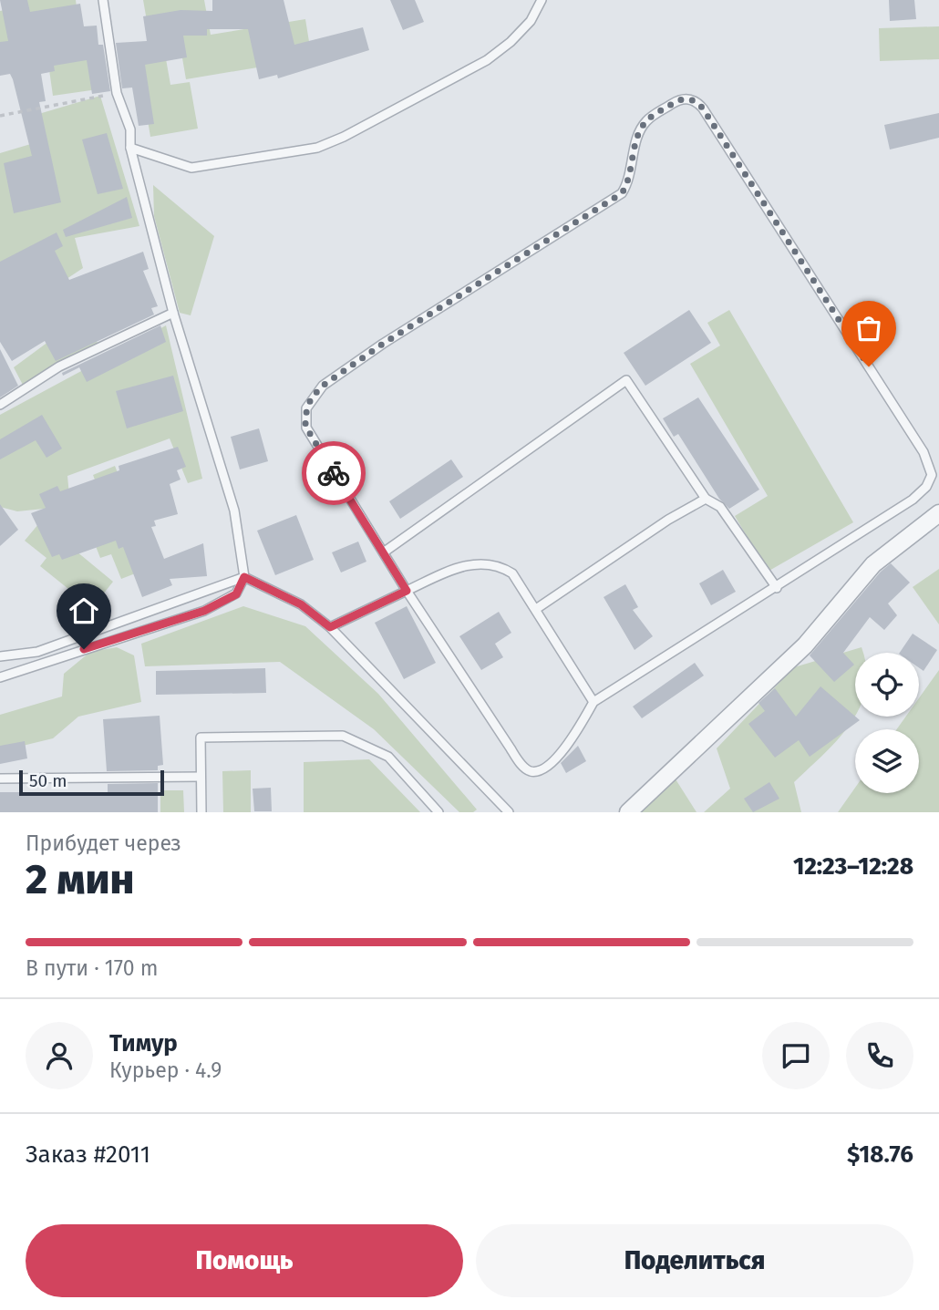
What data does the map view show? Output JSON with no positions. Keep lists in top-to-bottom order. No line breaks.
{"scale_bar":"50 m","page":{"scale":"50 m","heading":["2 мин","Прибудет через","12:23–12:28"],"panel":["Тимур","Курьер · 4.9","Заказ #2011","$18.76"],"bar":"В пути · 170 m","buttons":["Помощь","Поделиться"]}}
